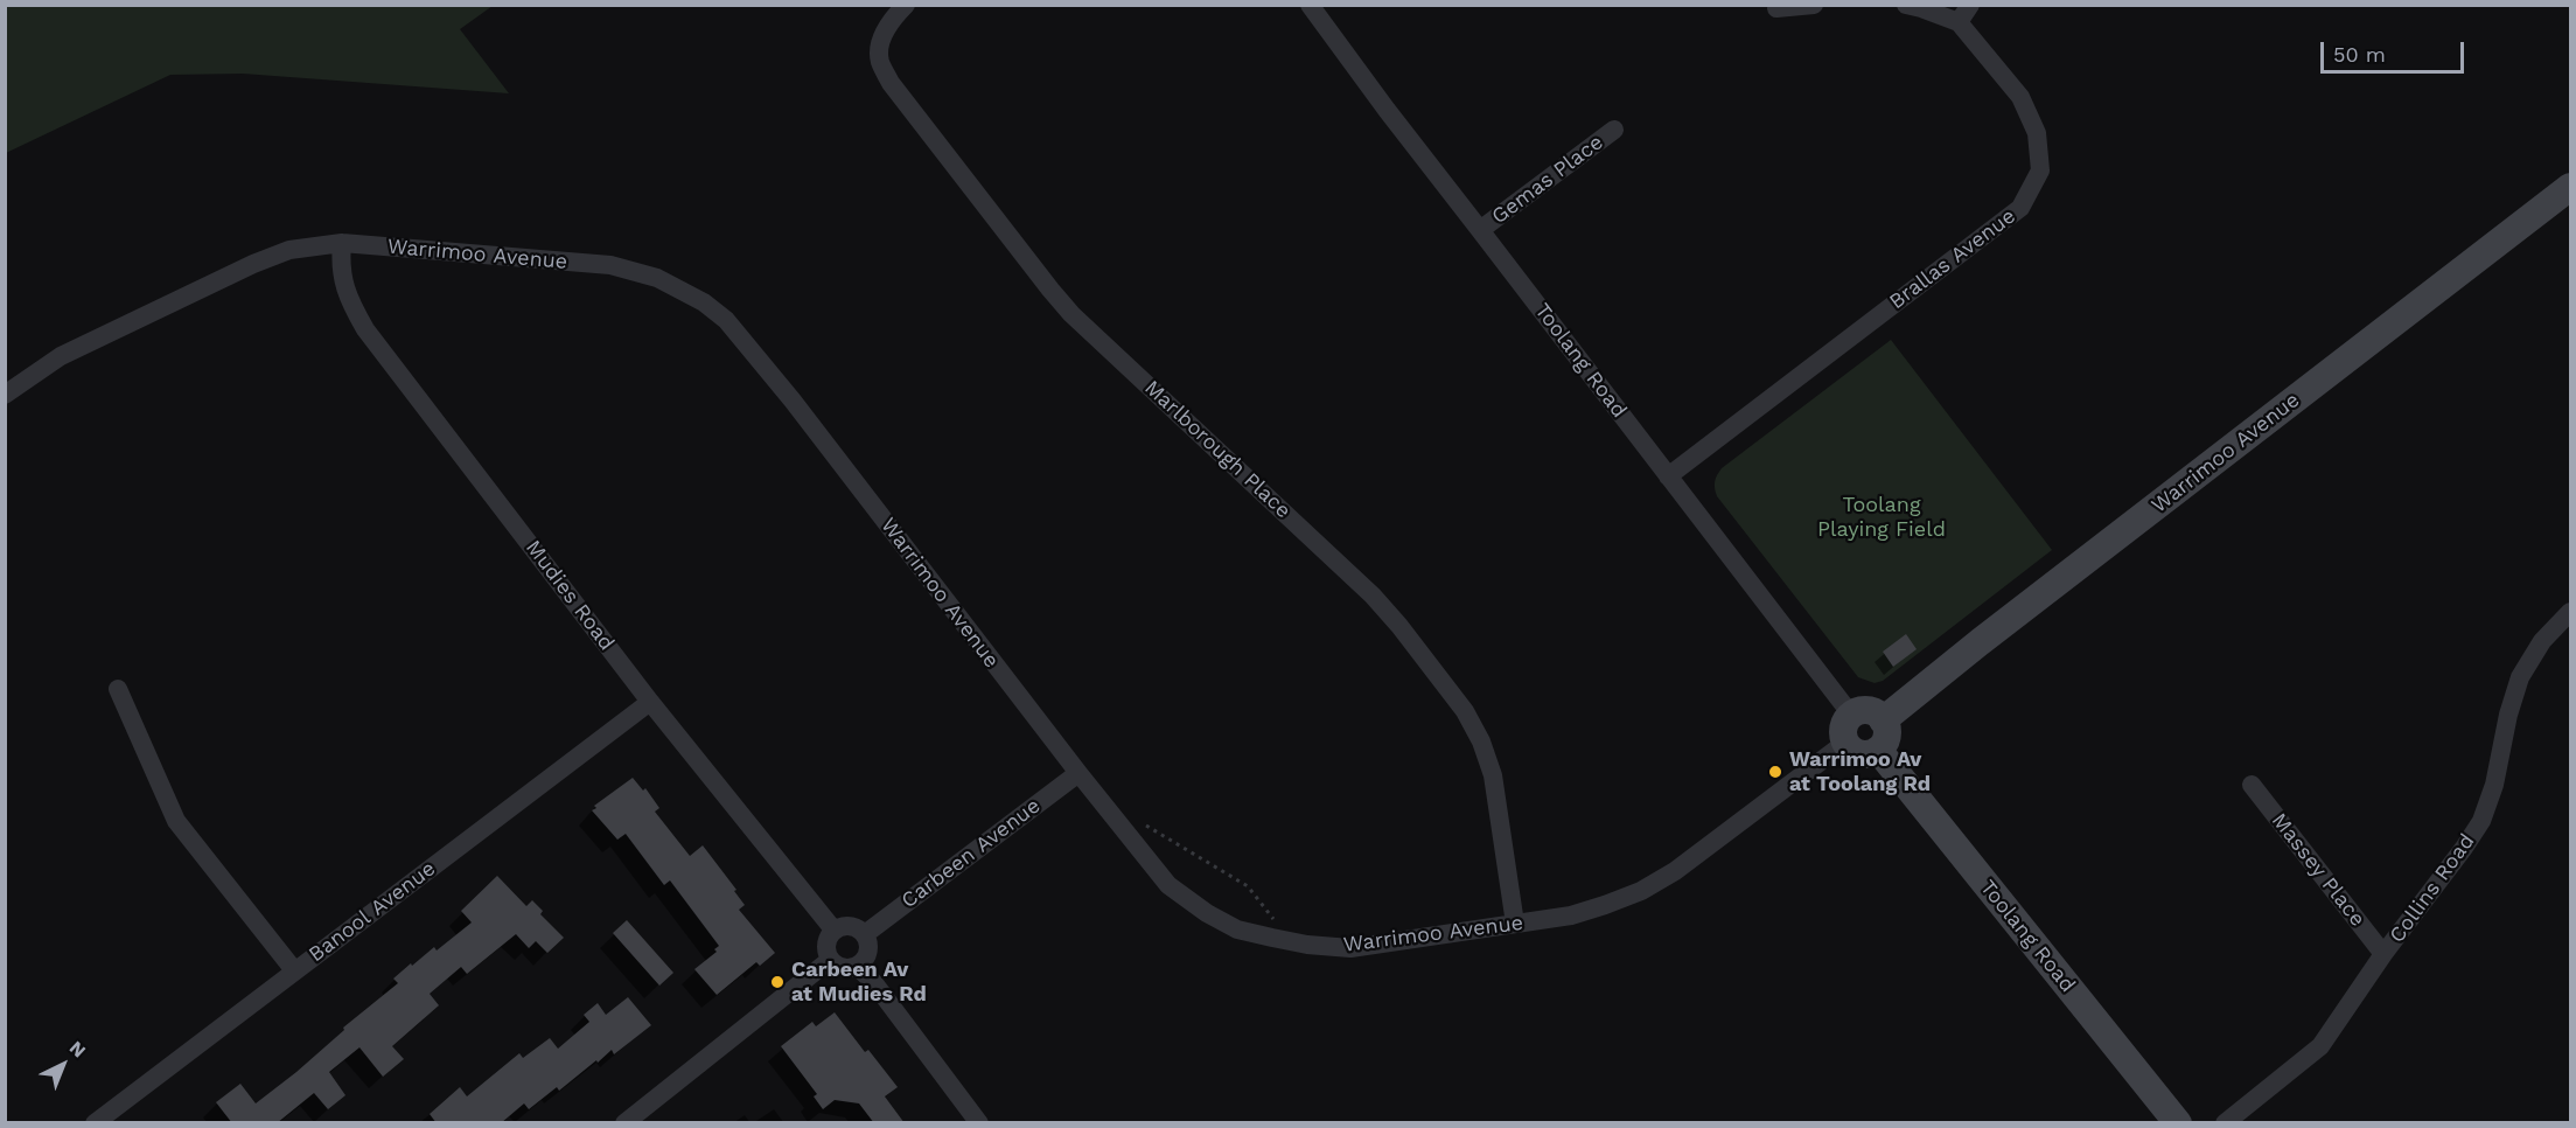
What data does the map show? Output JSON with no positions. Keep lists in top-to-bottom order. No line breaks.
{"streets":{"street":["Gemas Place","Warrimoo Avenue","Brallas Avenue","Toolang Road","Marlborough Place","Mudies Road","Carbeen Avenue","Massey Place","Collins Road","Banool Avenue"]},"crossings":[["Gemas Place","Toolang Road"],["Warrimoo Avenue","Toolang Road"],["Warrimoo Avenue","Marlborough Place"],["Warrimoo Avenue","Mudies Road"],["Warrimoo Avenue","Carbeen Avenue"],["Brallas Avenue","Toolang Road"],["Mudies Road","Carbeen Avenue"],["Mudies Road","Banool Avenue"],["Massey Place","Collins Road"]],"parks":["Toolang Playing Field"],"places":["Warrimoo Av at Toolang Rd","Carbeen Av at Mudies Rd"],"scale_bar":"50 m","north":"top right"}
